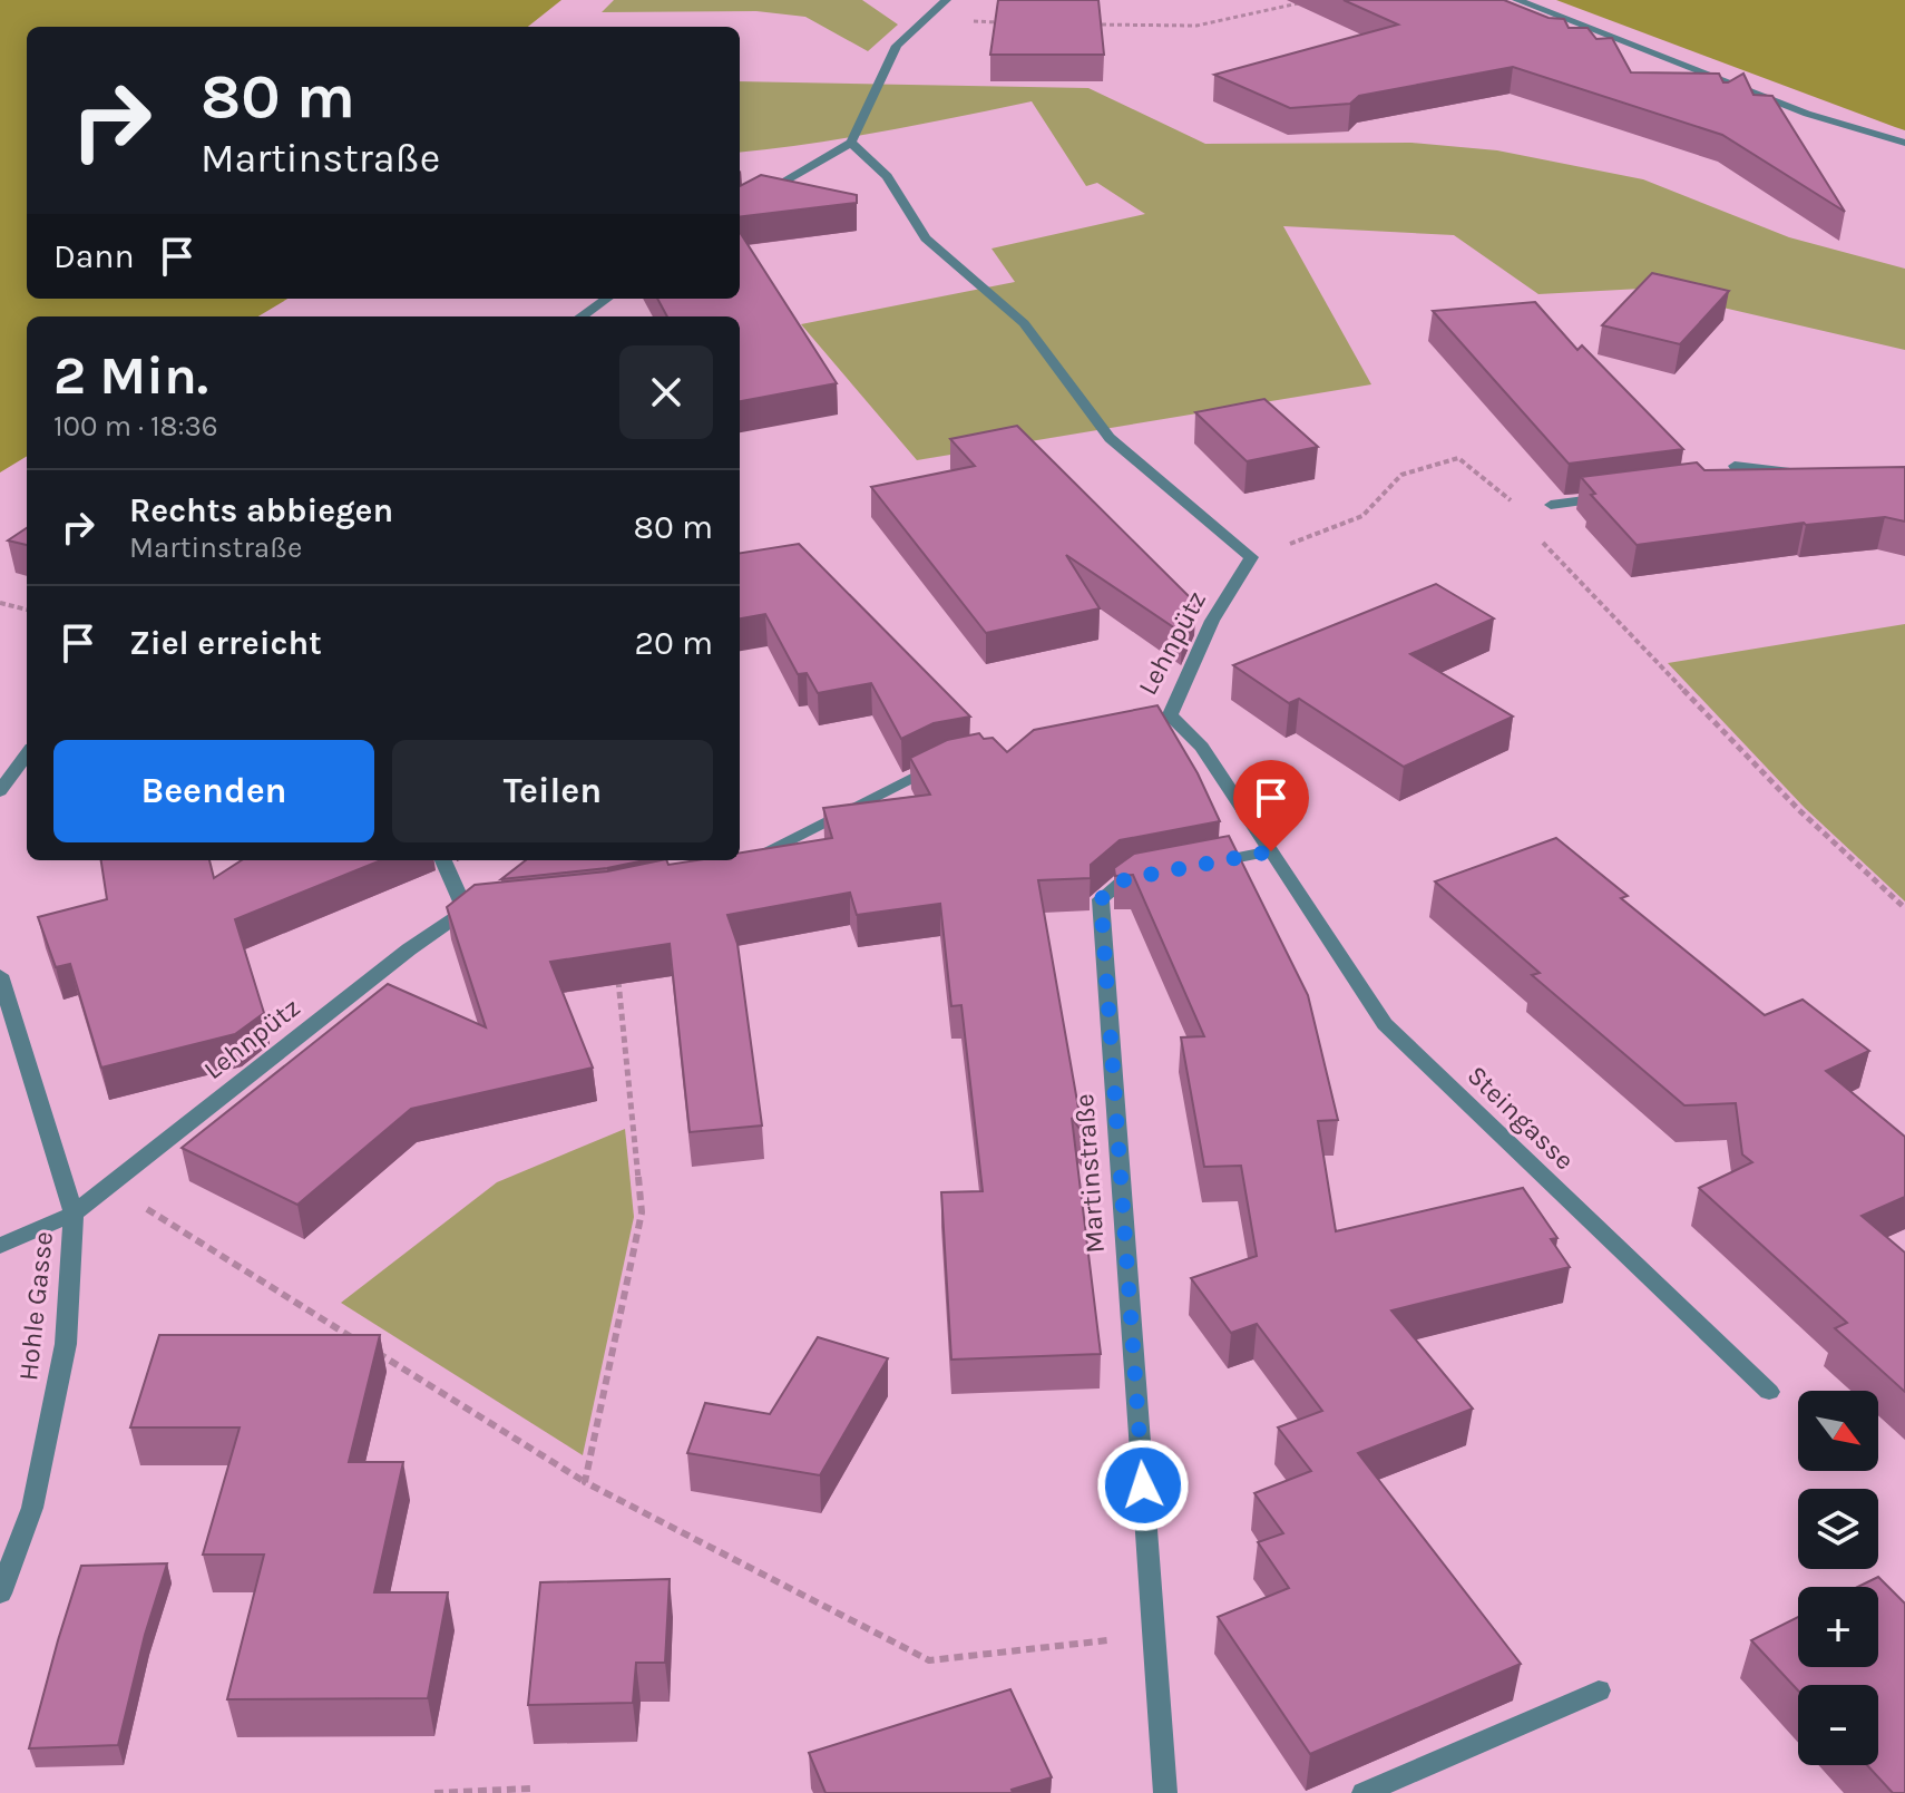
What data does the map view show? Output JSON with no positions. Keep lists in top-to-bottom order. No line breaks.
{"streets":{"street":["Lehnpütz","Steingasse","Martinstraße","Hohle Gasse"]},"crossings":[["Lehnpütz","Hohle Gasse"]],"north":"bottom right","page":{"turn":["80 m","Martinstraße"],"then":"Dann","heading":["2 Min.","100 m · 18:36"],"list":[{"name":"Rechts abbiegen","note":"Martinstraße","value":"80 m"},{"name":"Ziel erreicht","value":"20 m"}],"buttons":["Beenden","Teilen"],"map_buttons":["+","−"]}}
